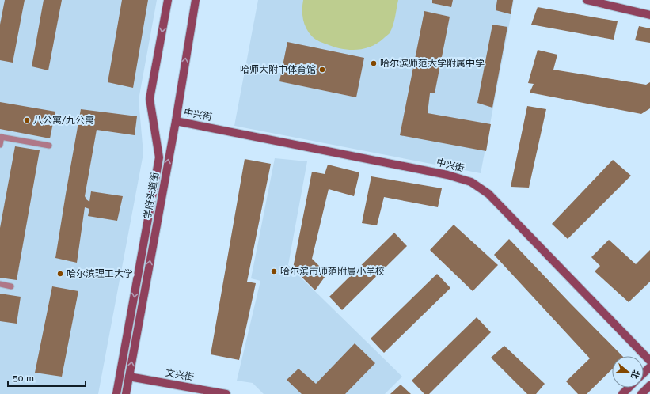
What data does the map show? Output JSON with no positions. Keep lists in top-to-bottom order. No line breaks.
{"streets":{"main road":["中兴街","学府头道街","文兴街"]},"crossings":[["中兴街","学府头道街"],["学府头道街","文兴街"]],"places":["哈尔滨师范大学附属中学","哈师大附中体育馆","八公寓/九公寓","哈尔滨市师范附属小学校","哈尔滨理工大学"],"scale_bar":"50 m","north":"right"}
